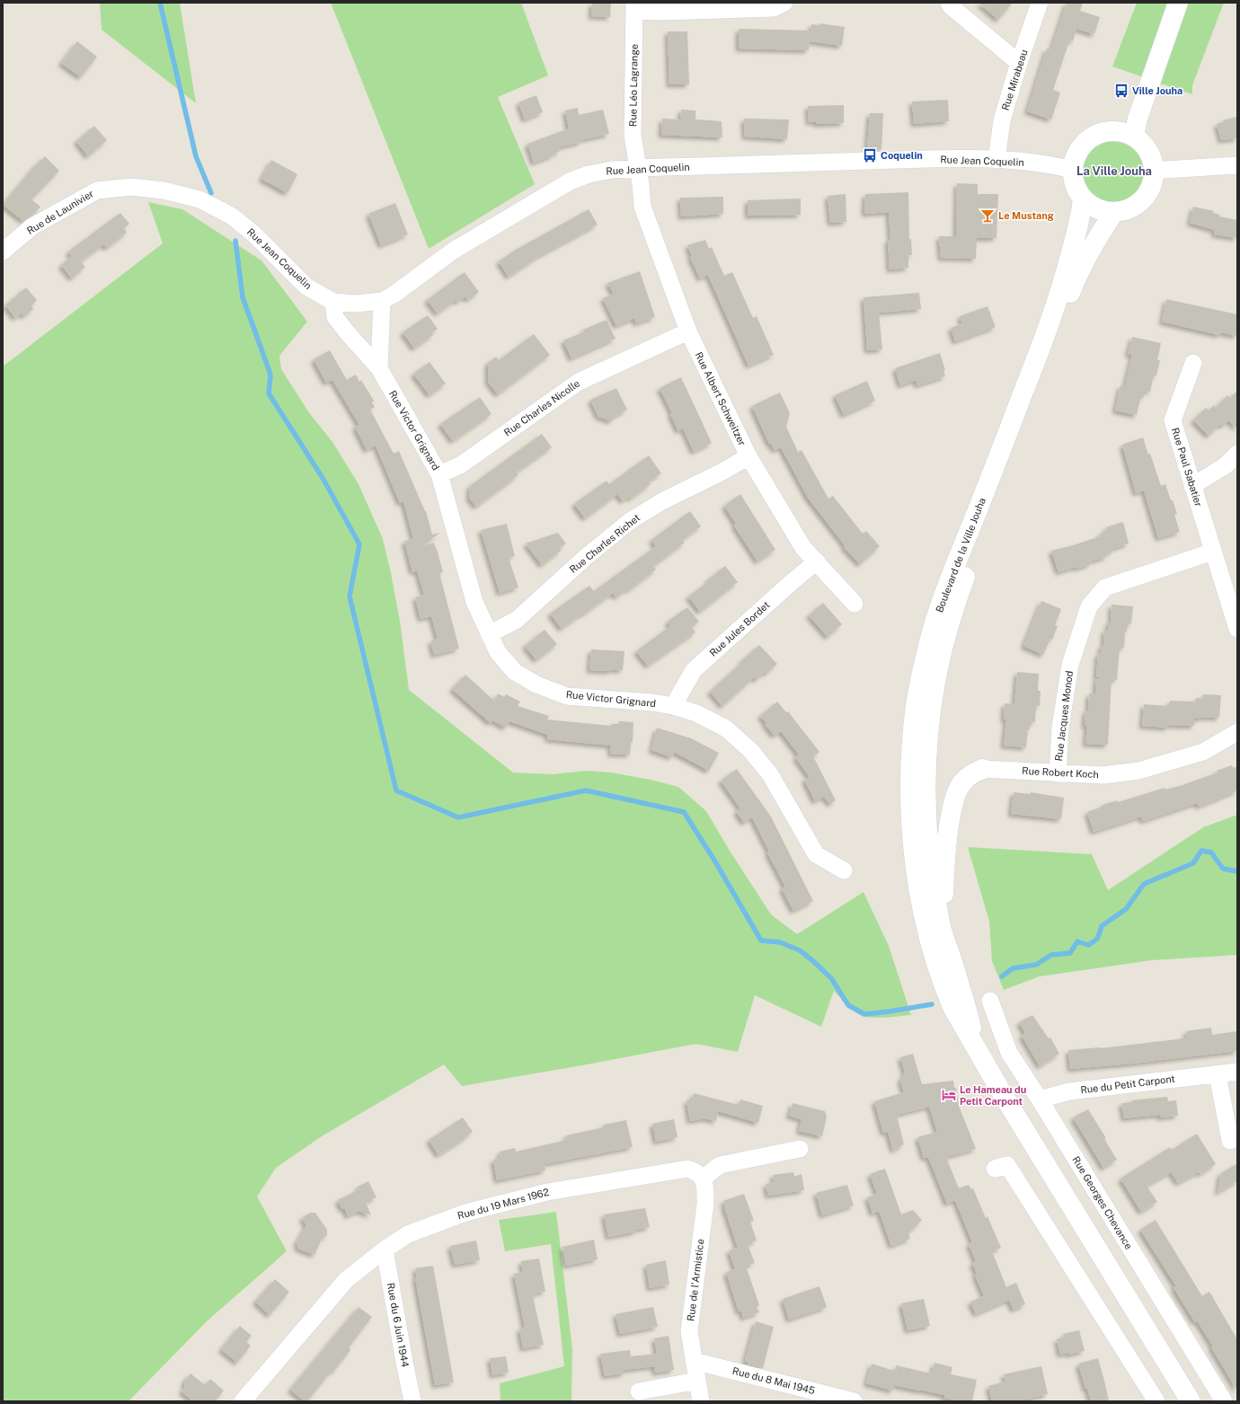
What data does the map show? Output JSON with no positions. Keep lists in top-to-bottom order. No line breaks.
{"streets":{"main road":["Boulevard de la Ville Jouha"],"street":["Rue Mirabeau","Rue Léo Lagrange","Rue Jean Coquelin","Rue de Launivier","Rue Albert Schweitzer","Rue Charles Nicolle","Rue Victor Grignard","Rue Paul Sabatier","Rue Charles Richet","Rue Jules Bordet","Rue Jacques Monod","Rue Robert Koch","Rue du Petit Carpont","Rue Georges Chevance","Rue du 19 Mars 1962","Rue de l'Armistice","Rue du 6 Juin 1944","Rue du 8 Mai 1945"]},"crossings":[["Rue Mirabeau","Rue Jean Coquelin"],["Rue Léo Lagrange","Rue Jean Coquelin"],["Rue Léo Lagrange","Rue Albert Schweitzer"],["Rue Jean Coquelin","Rue de Launivier"],["Rue Jean Coquelin","Rue Albert Schweitzer"],["Rue Jean Coquelin","Rue Victor Grignard"],["Rue Jean Coquelin","Boulevard de la Ville Jouha"],["Rue Albert Schweitzer","Rue Charles Nicolle"],["Rue Albert Schweitzer","Rue Charles Richet"],["Rue Albert Schweitzer","Rue Jules Bordet"],["Rue Charles Nicolle","Rue Victor Grignard"],["Rue Victor Grignard","Rue Charles Richet"],["Rue Victor Grignard","Rue Jules Bordet"],["Rue Paul Sabatier","Rue Jacques Monod"],["Rue Jacques Monod","Rue Robert Koch"],["Rue du Petit Carpont","Rue Georges Chevance"],["Rue du 19 Mars 1962","Rue de l'Armistice"],["Rue du 19 Mars 1962","Rue du 6 Juin 1944"],["Rue de l'Armistice","Rue du 8 Mai 1945"]],"districts":["La Ville Jouha"],"places":{"bus stop":["Ville Jouha","Coquelin"],"bar":["Le Mustang"],"hotel":["Le Hameau du Petit Carpont"]}}
